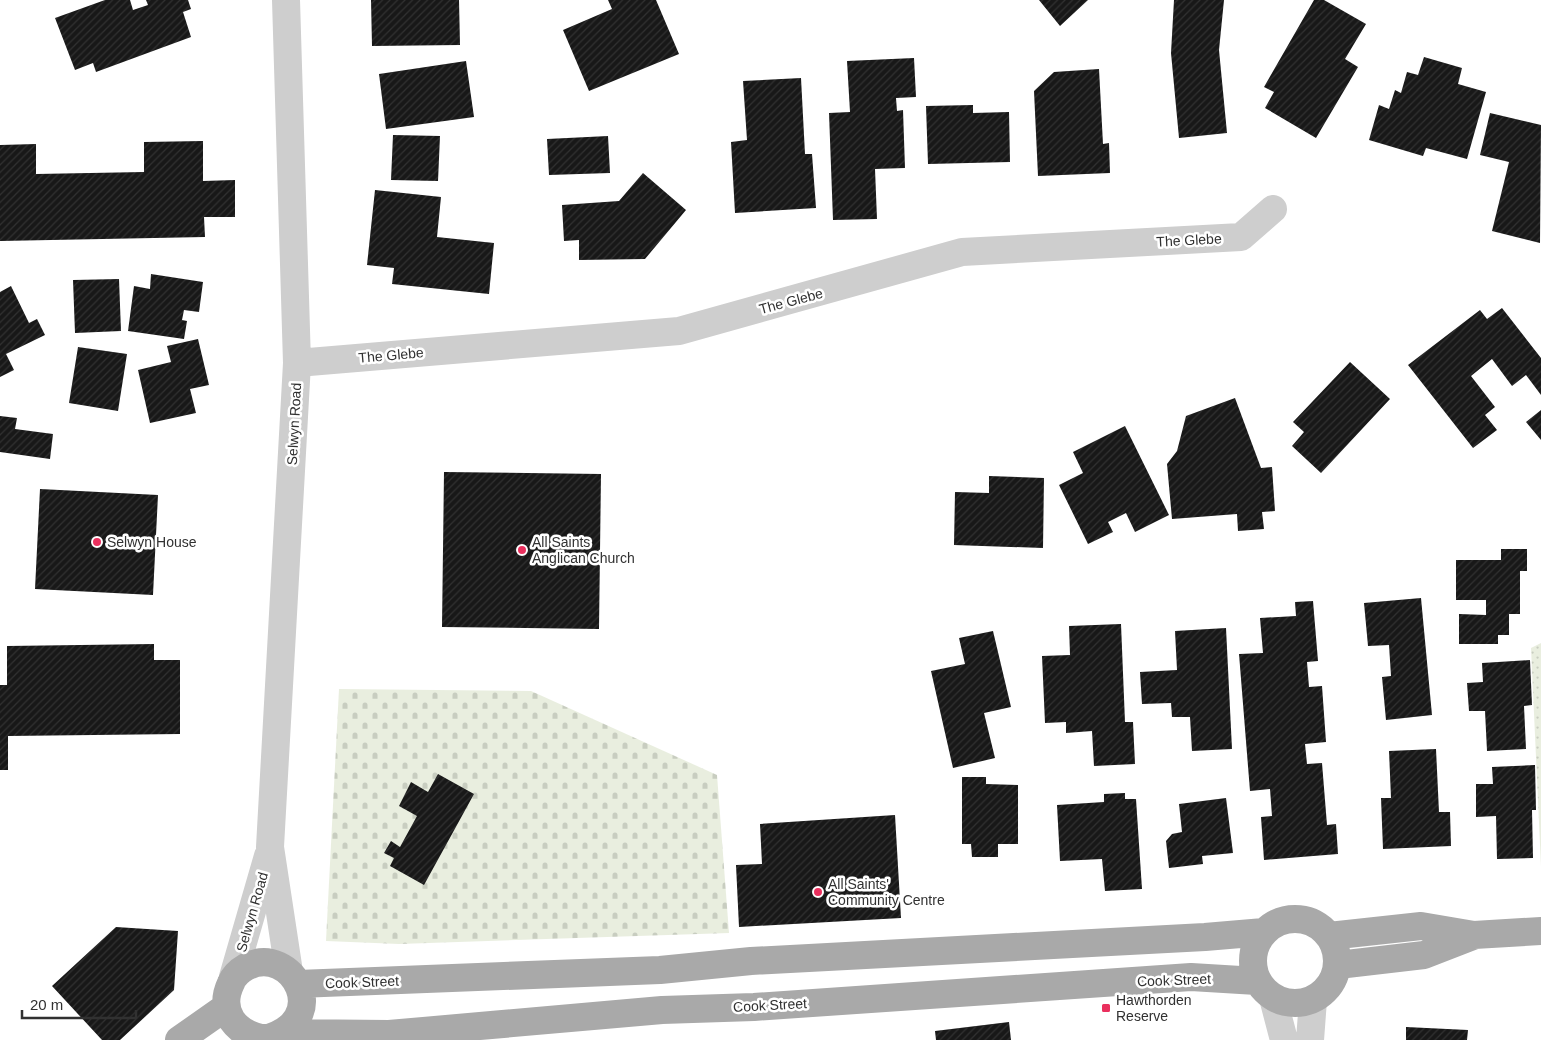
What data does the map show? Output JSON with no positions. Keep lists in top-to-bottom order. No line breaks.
{"streets":{"main road":["Cook Street"],"street":["The Glebe","Selwyn Road"]},"crossings":[["The Glebe","Selwyn Road"],["Selwyn Road","Cook Street"]],"places":{"other":["Selwyn House","All Saints Anglican Church","All Saints' Community Centre"],"transit":["Hawthorden Reserve"]},"scale_bar":"20 m"}
